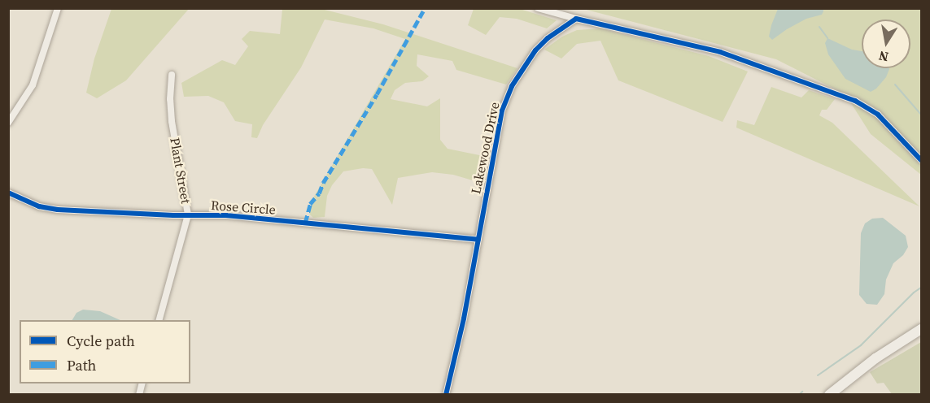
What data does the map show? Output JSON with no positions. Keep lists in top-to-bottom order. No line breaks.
{"streets":{"street":["Lakewood Drive","Plant Street","Rose Circle"]},"crossings":[["Lakewood Drive","Rose Circle"],["Plant Street","Rose Circle"]],"legend":["Cycle path","Path"],"north":"bottom"}
